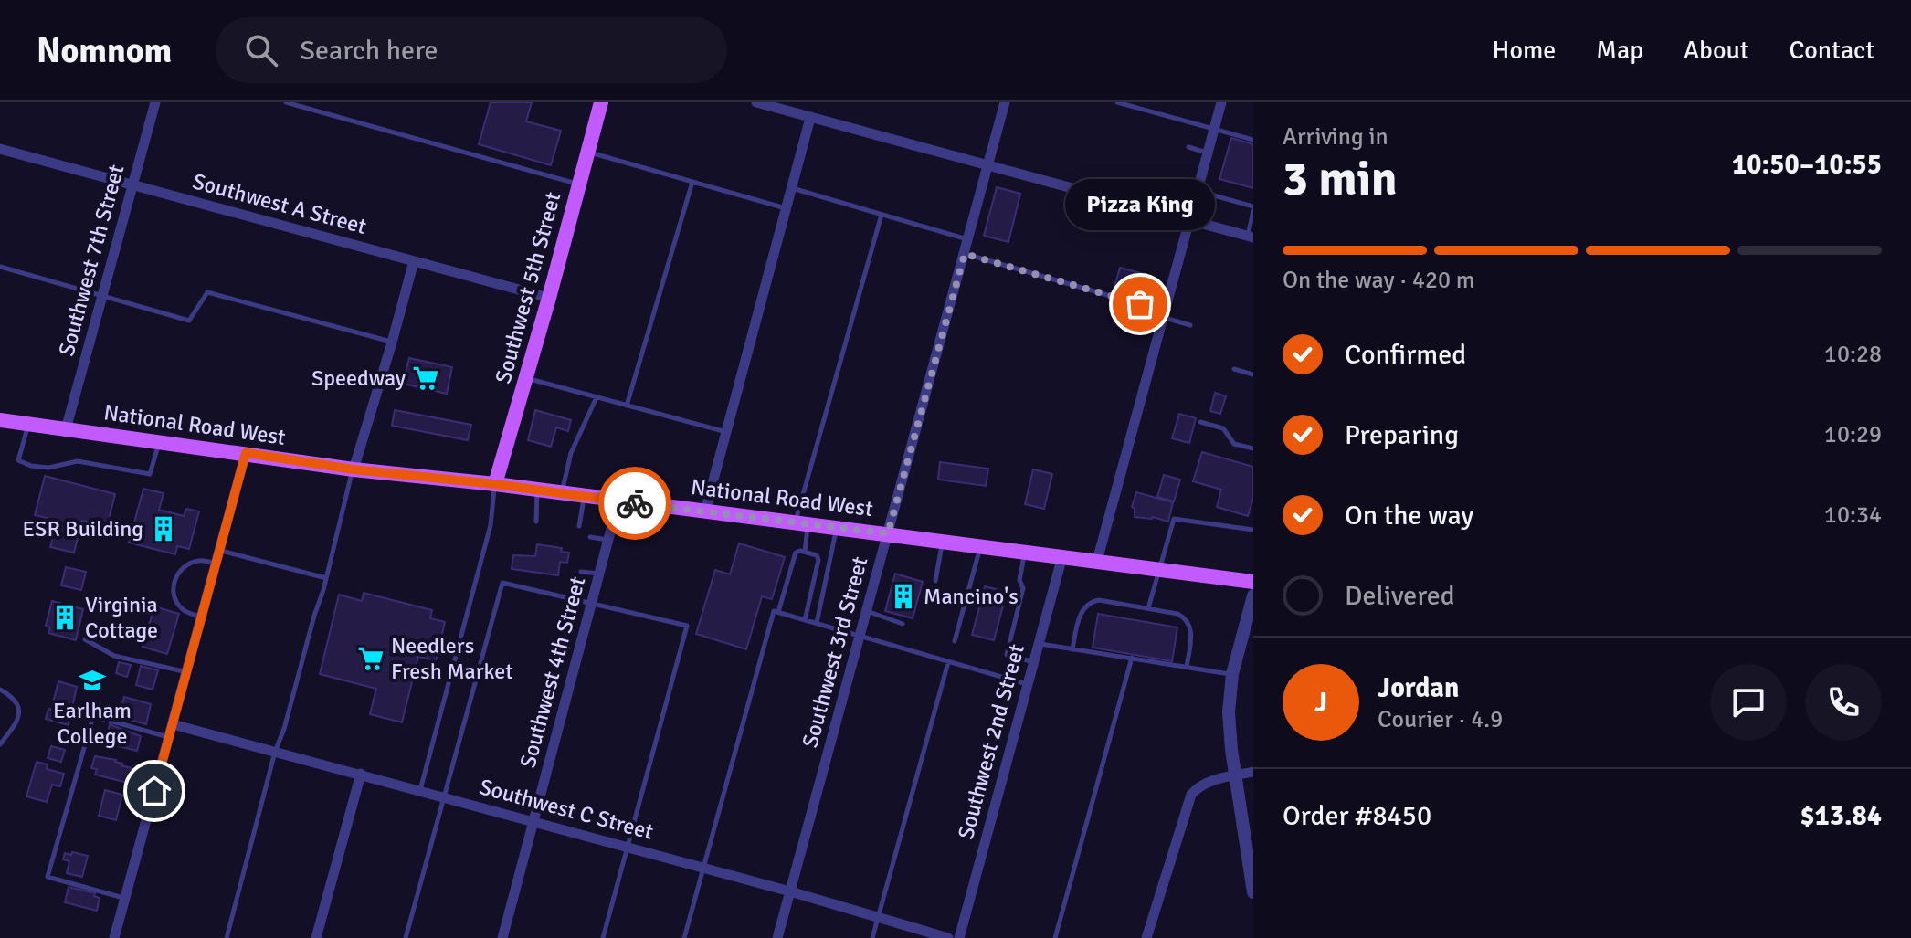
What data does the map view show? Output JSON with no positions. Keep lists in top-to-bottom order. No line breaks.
{"streets":{"main road":["Southwest 5th Street","National Road West"],"street":["Southwest A Street","Southwest 7th Street","Southwest 3rd Street","Southwest 4th Street","Southwest 2nd Street","Southwest C Street"]},"crossings":[["Southwest A Street","Southwest 7th Street"],["Southwest A Street","Southwest 5th Street"],["Southwest 7th Street","National Road West"],["Southwest 5th Street","National Road West"],["National Road West","Southwest 3rd Street"],["National Road West","Southwest 4th Street"],["National Road West","Southwest 2nd Street"],["Southwest 3rd Street","Southwest C Street"],["Southwest 4th Street","Southwest C Street"]],"places":{"other":["Pizza King"],"supermarket":["Speedway","Needlers Fresh Market"],"building":["ESR Building","Mancino's","Virginia Cottage"],"school or university":["Earlham College"]},"page":{"header":"Nomnom","search":"Search here","nav":["Home","Map","About","Contact"],"heading":["3 min","Arriving in","10:50–10:55"],"panel":["Jordan","Courier · 4.9","Order #8450","$13.84"],"bubble":"Pizza King","bar":"On the way · 420 m","list":[["Confirmed","10:28"],["Preparing","10:29"],["On the way","10:34"],"Delivered"],"round":"J"}}
